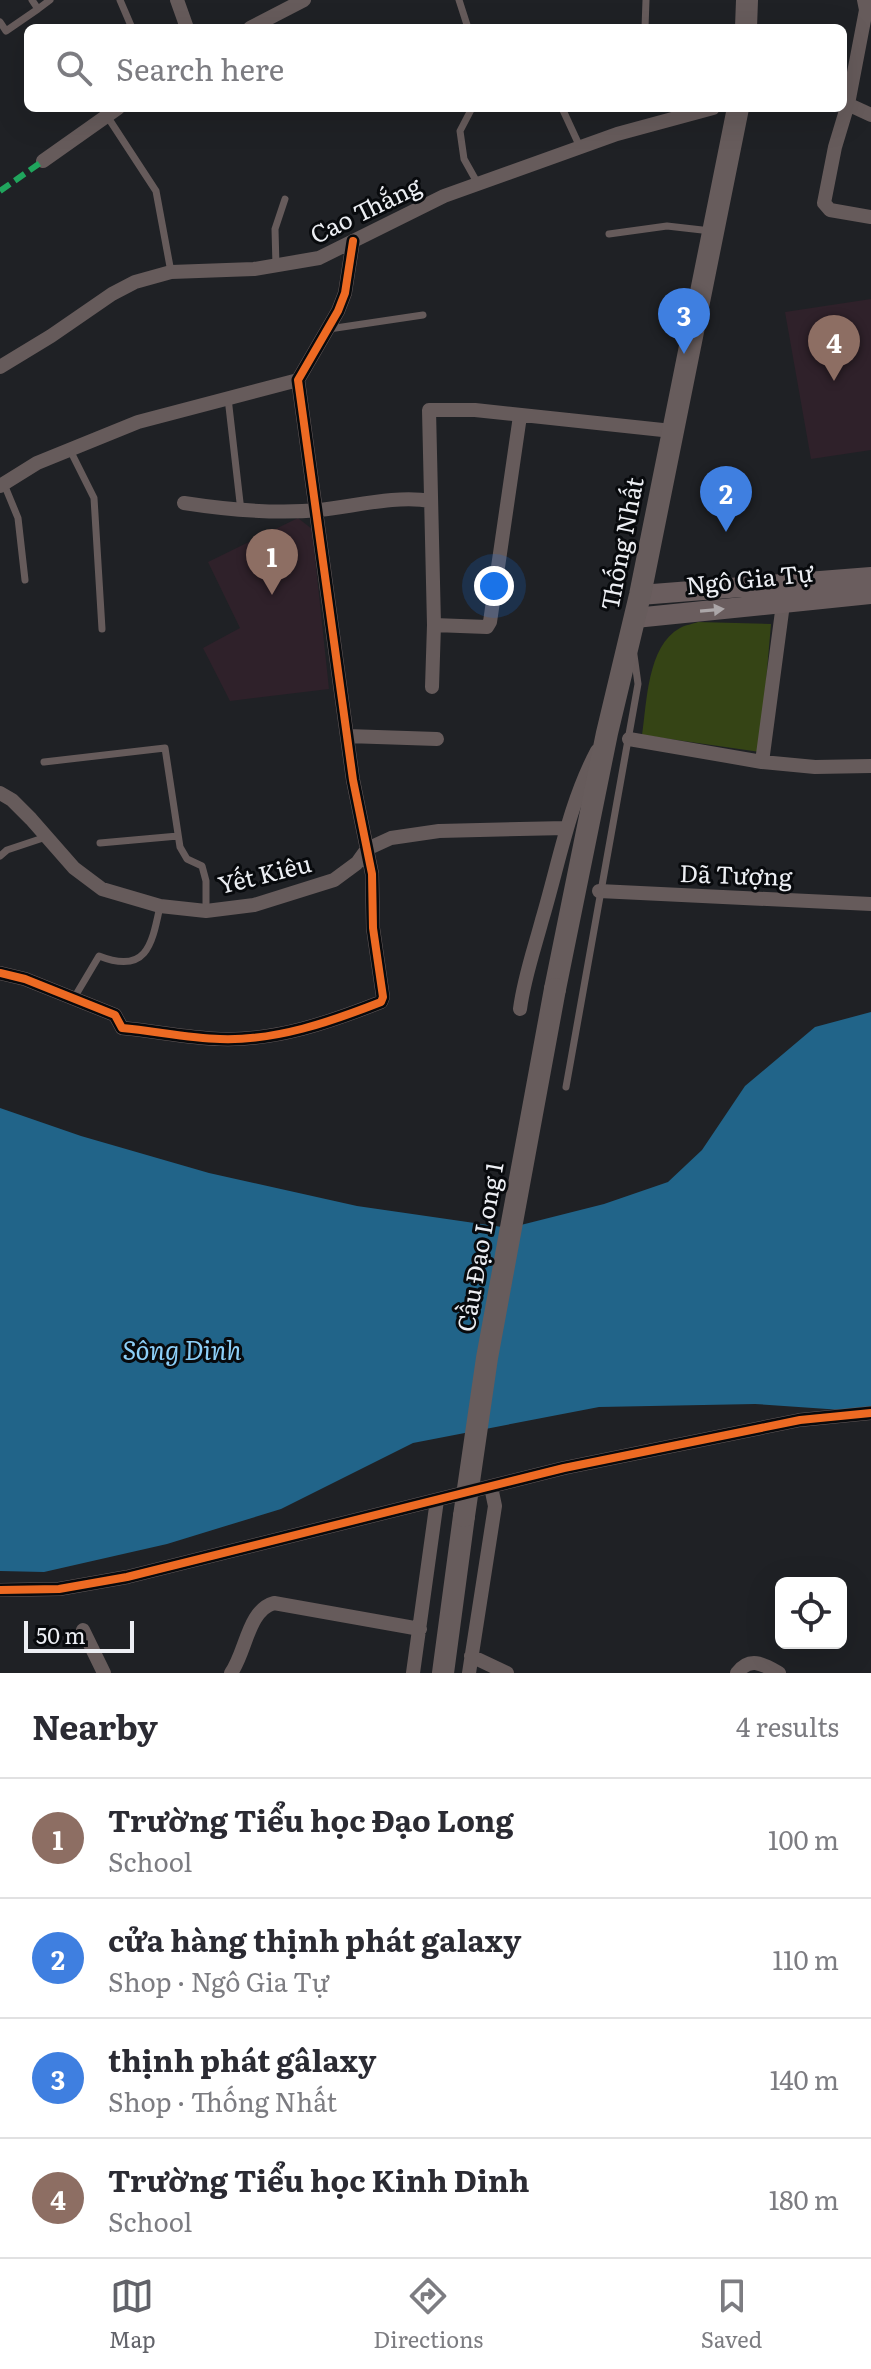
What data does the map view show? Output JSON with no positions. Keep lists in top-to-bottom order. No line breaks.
{"streets":{"main road":["Thống Nhất","Ngô Gia Tự","Cầu Đạo Long 1"],"street":["Cao Thắng","Yết Kiêu","Dã Tượng"]},"crossings":[["Thống Nhất","Ngô Gia Tự"],["Thống Nhất","Cầu Đạo Long 1"]],"water":["Sông Dinh"],"scale_bar":"50 m","page":{"search":"Search here","pins":["3","4","2","1"],"scale":"50 m","heading":["Nearby","4 results"],"list":[{"mark":"1","name":"Trường Tiểu học Đạo Long","note":"School","value":"100 m"},{"mark":"2","name":"cửa hàng thịnh phát galaxy","note":"Shop · Ngô Gia Tự","value":"110 m"},{"mark":"3","name":"thịnh phát gâlaxy","note":"Shop · Thống Nhất","value":"140 m"},{"mark":"4","name":"Trường Tiểu học Kinh Dinh","note":"School","value":"180 m"}],"nav":["Map","Directions","Saved"]}}
